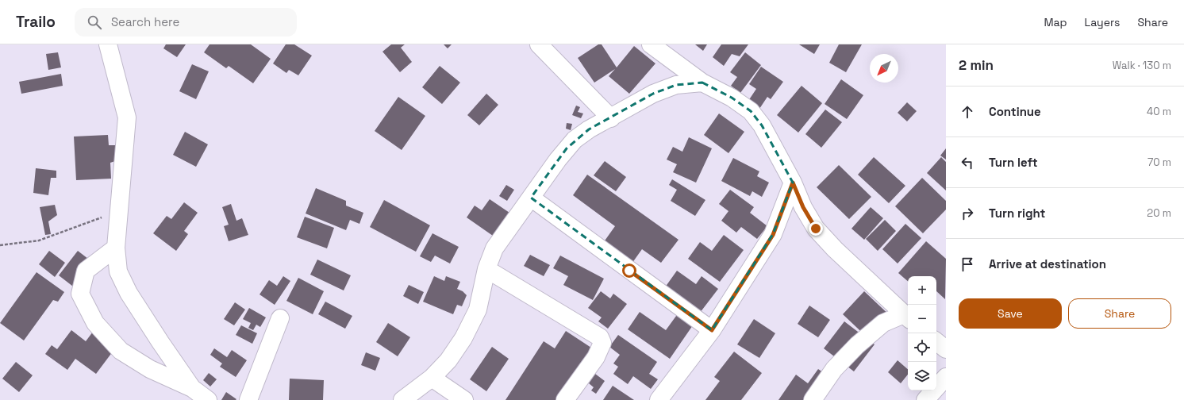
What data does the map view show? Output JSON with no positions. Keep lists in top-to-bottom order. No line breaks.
{"north":"bottom left","page":{"header":"Trailo","search":"Search here","nav":["Map","Layers","Share"],"heading":["2 min","Walk · 130 m"],"list":[["Continue","40 m"],["Turn left","70 m"],["Turn right","20 m"],"Arrive at destination"],"map_buttons":["+","−"],"buttons":["Save","Share"]}}
